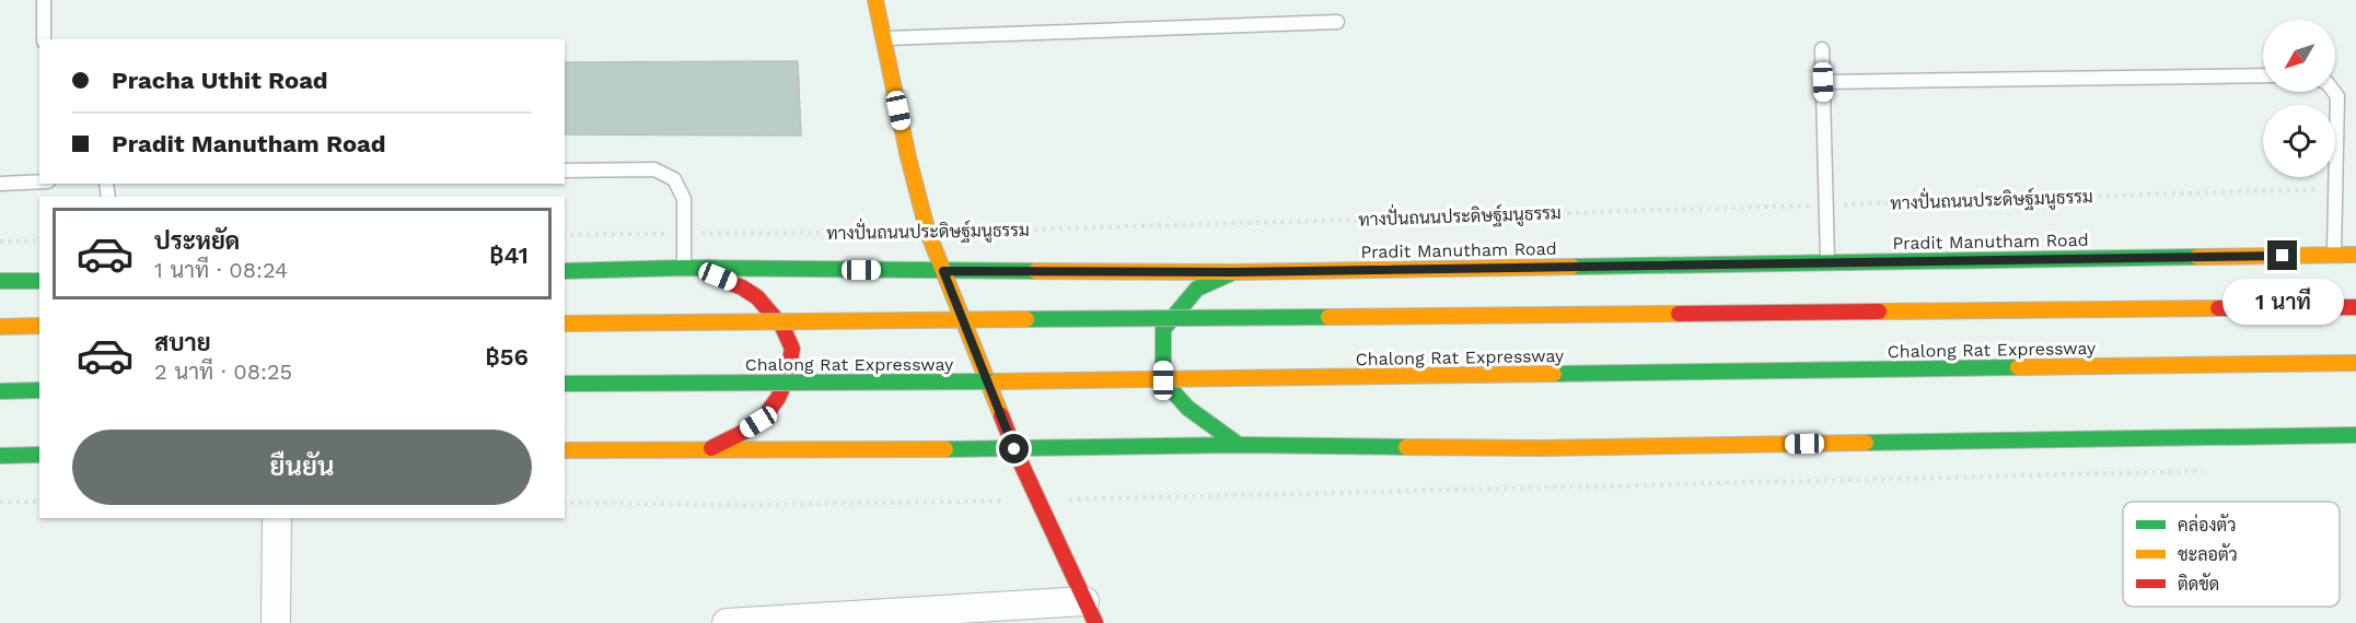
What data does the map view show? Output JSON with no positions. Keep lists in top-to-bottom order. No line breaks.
{"streets":{"main road":["Pradit Manutham Road","Chalong Rat Expressway"],"path":["ทางปั่นถนนประดิษฐ์มนูธรรม"]},"legend":["คล่องตัว","ชะลอตัว","ติดขัด"],"north":"bottom left","page":{"banner":["Pracha Uthit Road","Pradit Manutham Road"],"list":[{"name":"ประหยัด","note":"1 นาที · 08:24","value":"฿41"},{"name":"สบาย","note":"2 นาที · 08:25","value":"฿56"}],"bubble":"1 นาที","buttons":"ยืนยัน"}}
